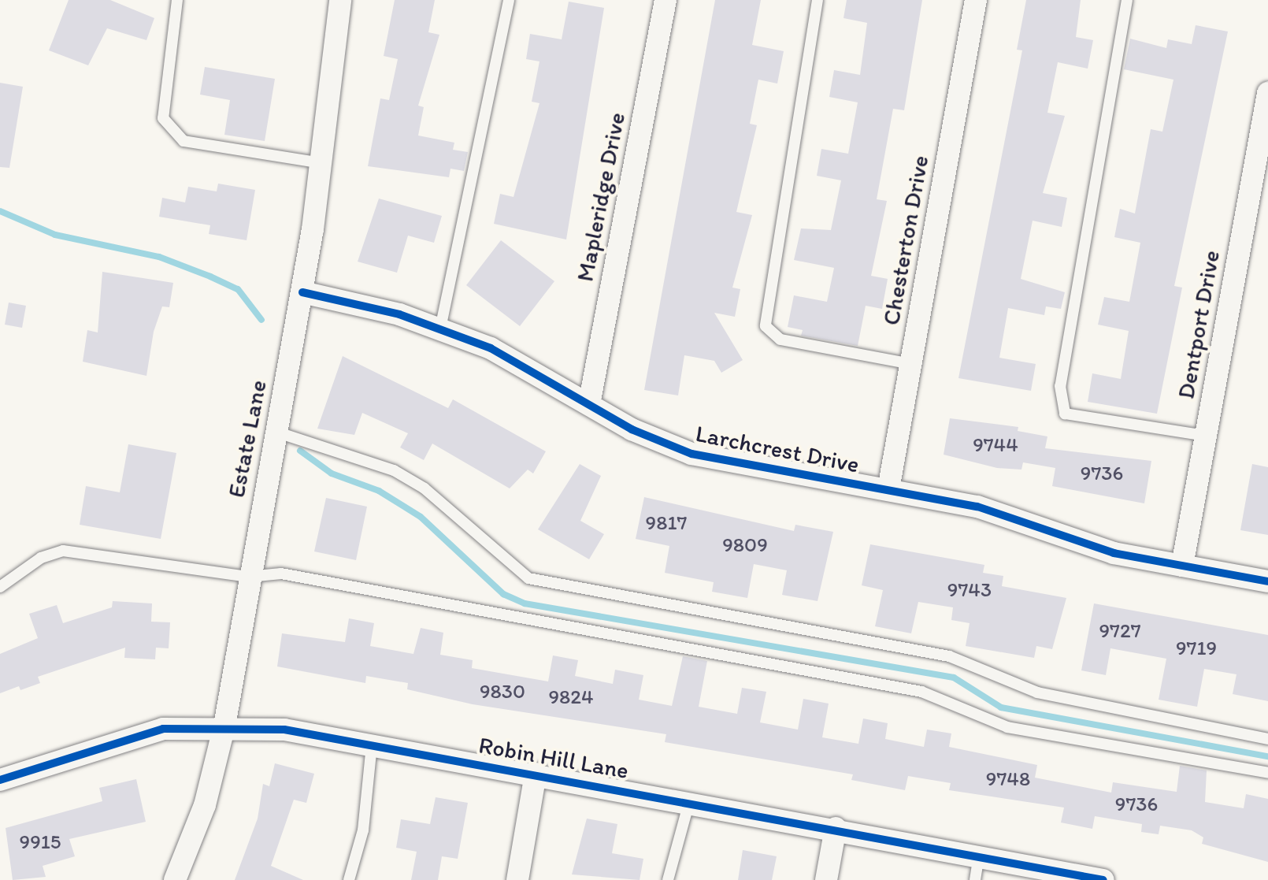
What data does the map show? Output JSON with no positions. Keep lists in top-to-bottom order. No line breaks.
{"streets":{"street":["Mapleridge Drive","Chesterton Drive","Dentport Drive","Estate Lane","Larchcrest Drive","Robin Hill Lane"]},"crossings":[["Mapleridge Drive","Larchcrest Drive"],["Chesterton Drive","Larchcrest Drive"],["Dentport Drive","Larchcrest Drive"],["Estate Lane","Larchcrest Drive"],["Estate Lane","Robin Hill Lane"]],"house_numbers":["9744","9736","9817","9809","9743","9727","9719","9830","9824","9748","9736","9915"]}
